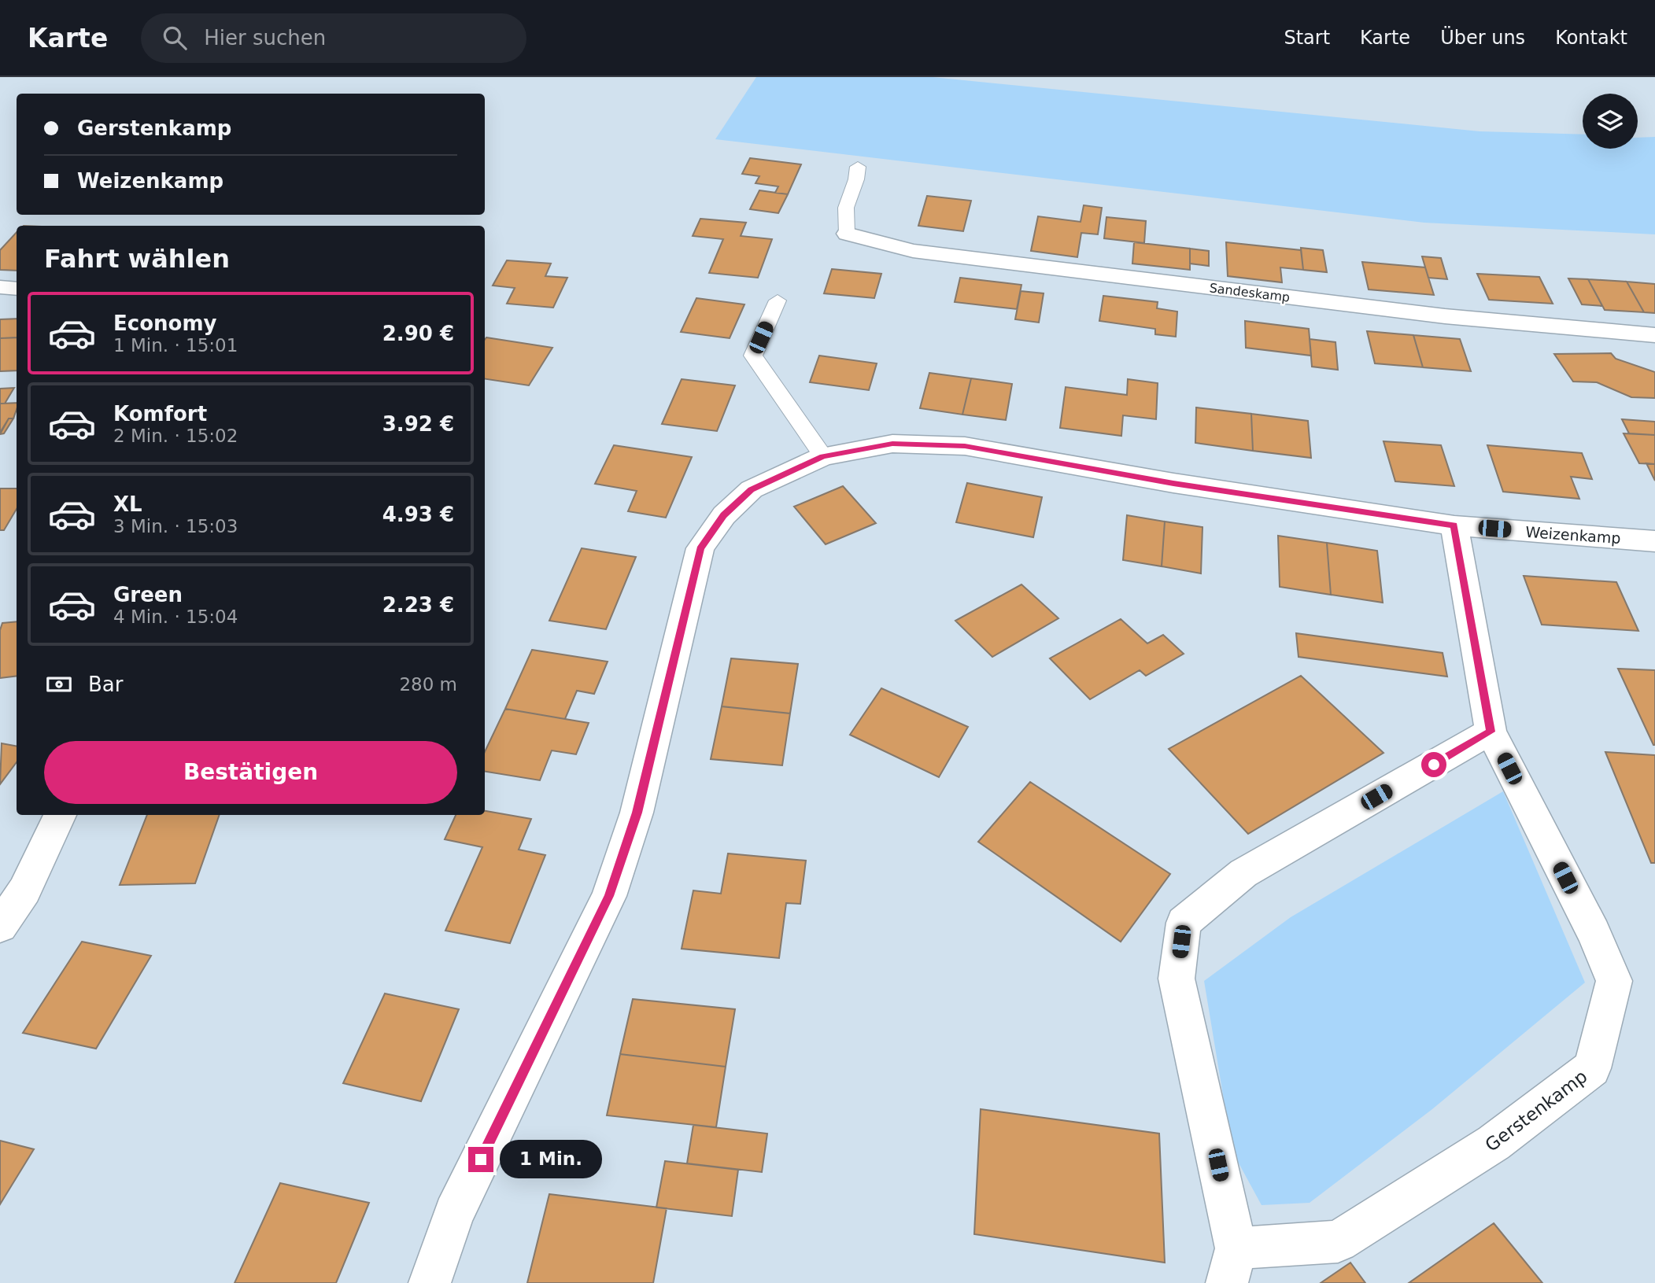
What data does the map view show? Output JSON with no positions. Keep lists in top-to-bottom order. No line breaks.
{"streets":{"street":["Sandeskamp","Weizenkamp","Gerstenkamp"]},"crossings":[["Weizenkamp","Gerstenkamp"]],"page":{"header":"Karte","search":"Hier suchen","nav":["Start","Karte","Über uns","Kontakt"],"banner":["Gerstenkamp","Weizenkamp"],"heading":"Fahrt wählen","list":[{"name":"Economy","note":"1 Min. · 15:01","value":"2.90 €"},{"name":"Komfort","note":"2 Min. · 15:02","value":"3.92 €"},{"name":"XL","note":"3 Min. · 15:03","value":"4.93 €"},{"name":"Green","note":"4 Min. · 15:04","value":"2.23 €"}],"pay":["Bar","280 m"],"buttons":"Bestätigen","bubble":"1 Min."}}
